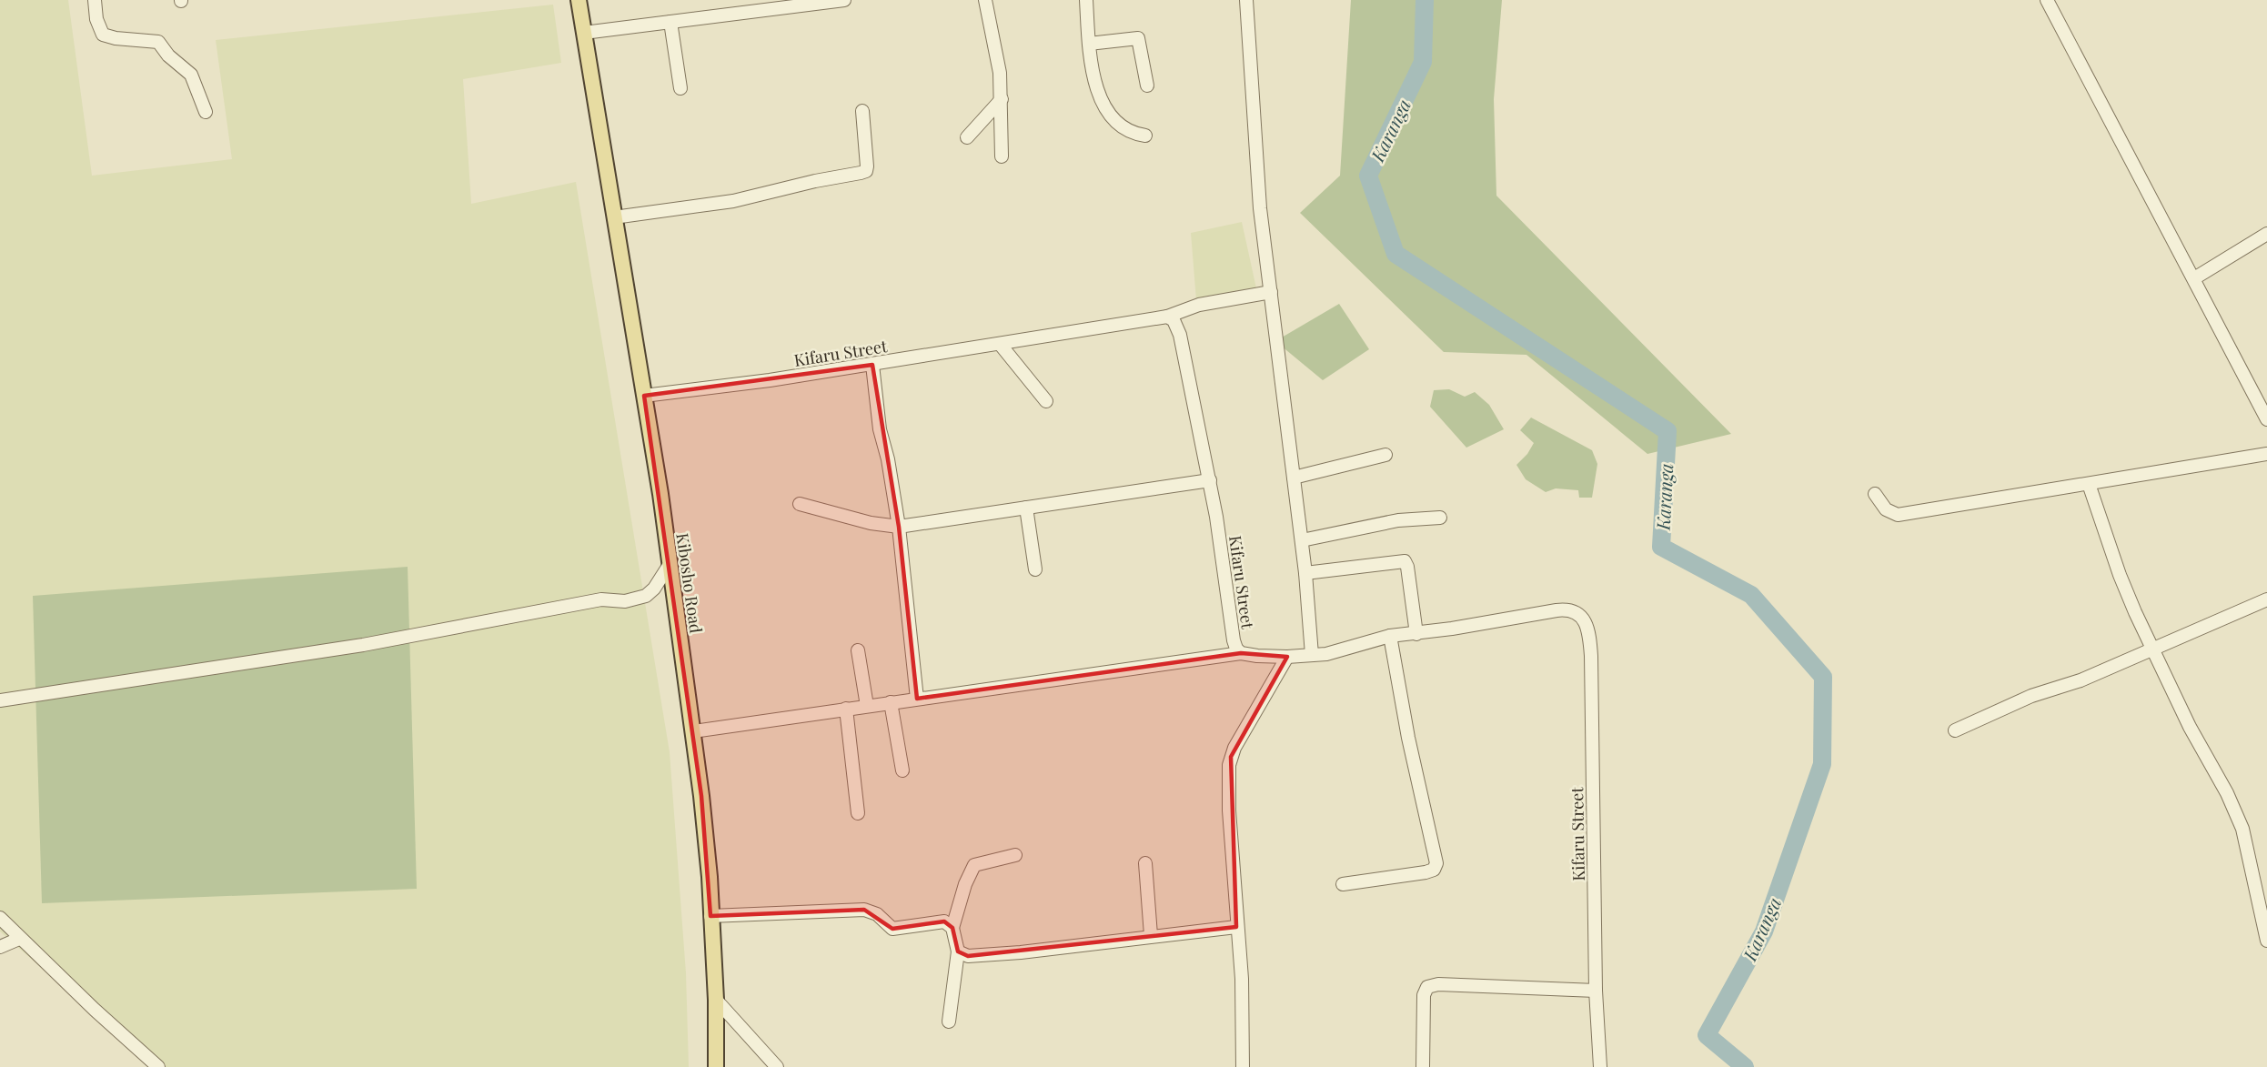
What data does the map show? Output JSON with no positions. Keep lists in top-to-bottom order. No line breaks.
{"streets":{"main road":["Kibosho Road"],"street":["Kifaru Street"]},"crossings":[["Kifaru Street","Kibosho Road"]],"water":["Karanga"]}
